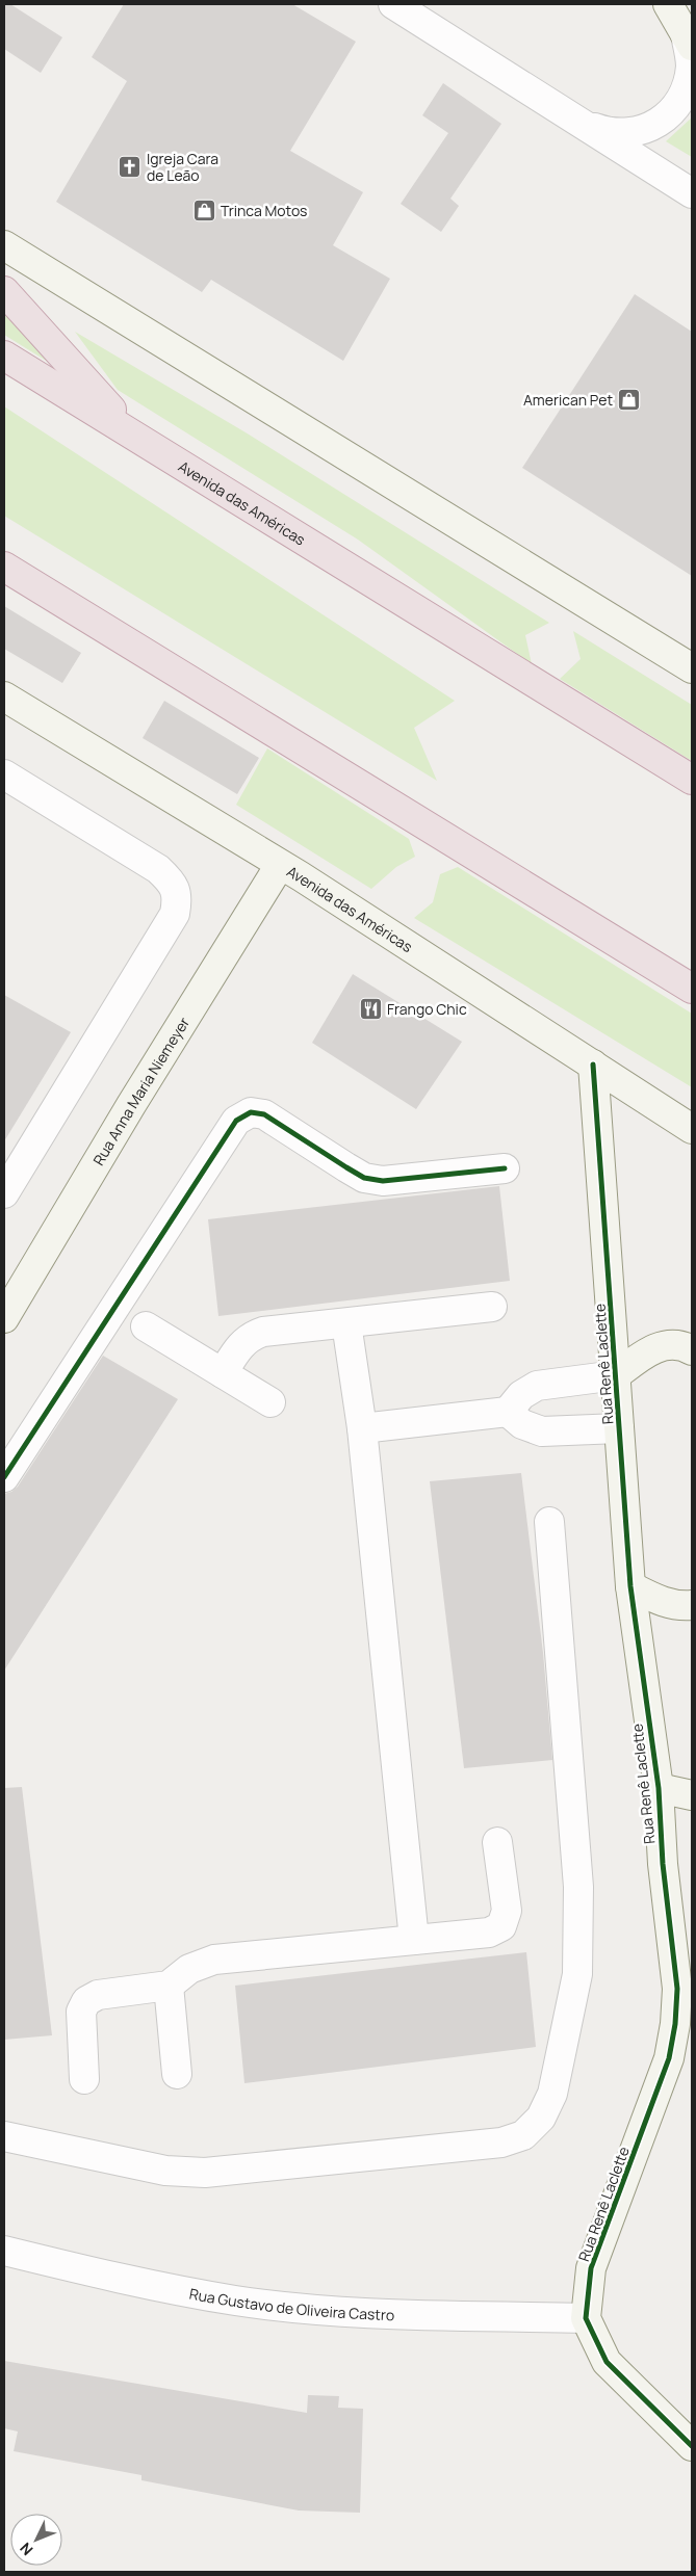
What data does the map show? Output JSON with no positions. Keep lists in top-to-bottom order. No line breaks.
{"streets":{"highway":["Avenida das Américas"],"street":["Rua Anna Maria Niemeyer","Rua Renê Laclette","Rua Gustavo de Oliveira Castro"]},"crossings":[["Avenida das Américas","Rua Anna Maria Niemeyer"],["Avenida das Américas","Rua Renê Laclette"],["Rua Renê Laclette","Rua Gustavo de Oliveira Castro"]],"places":{"church":["Igreja Cara de Leão"],"shop":["Trinca Motos","American Pet"],"restaurant":["Frango Chic"]},"north":"bottom left"}
